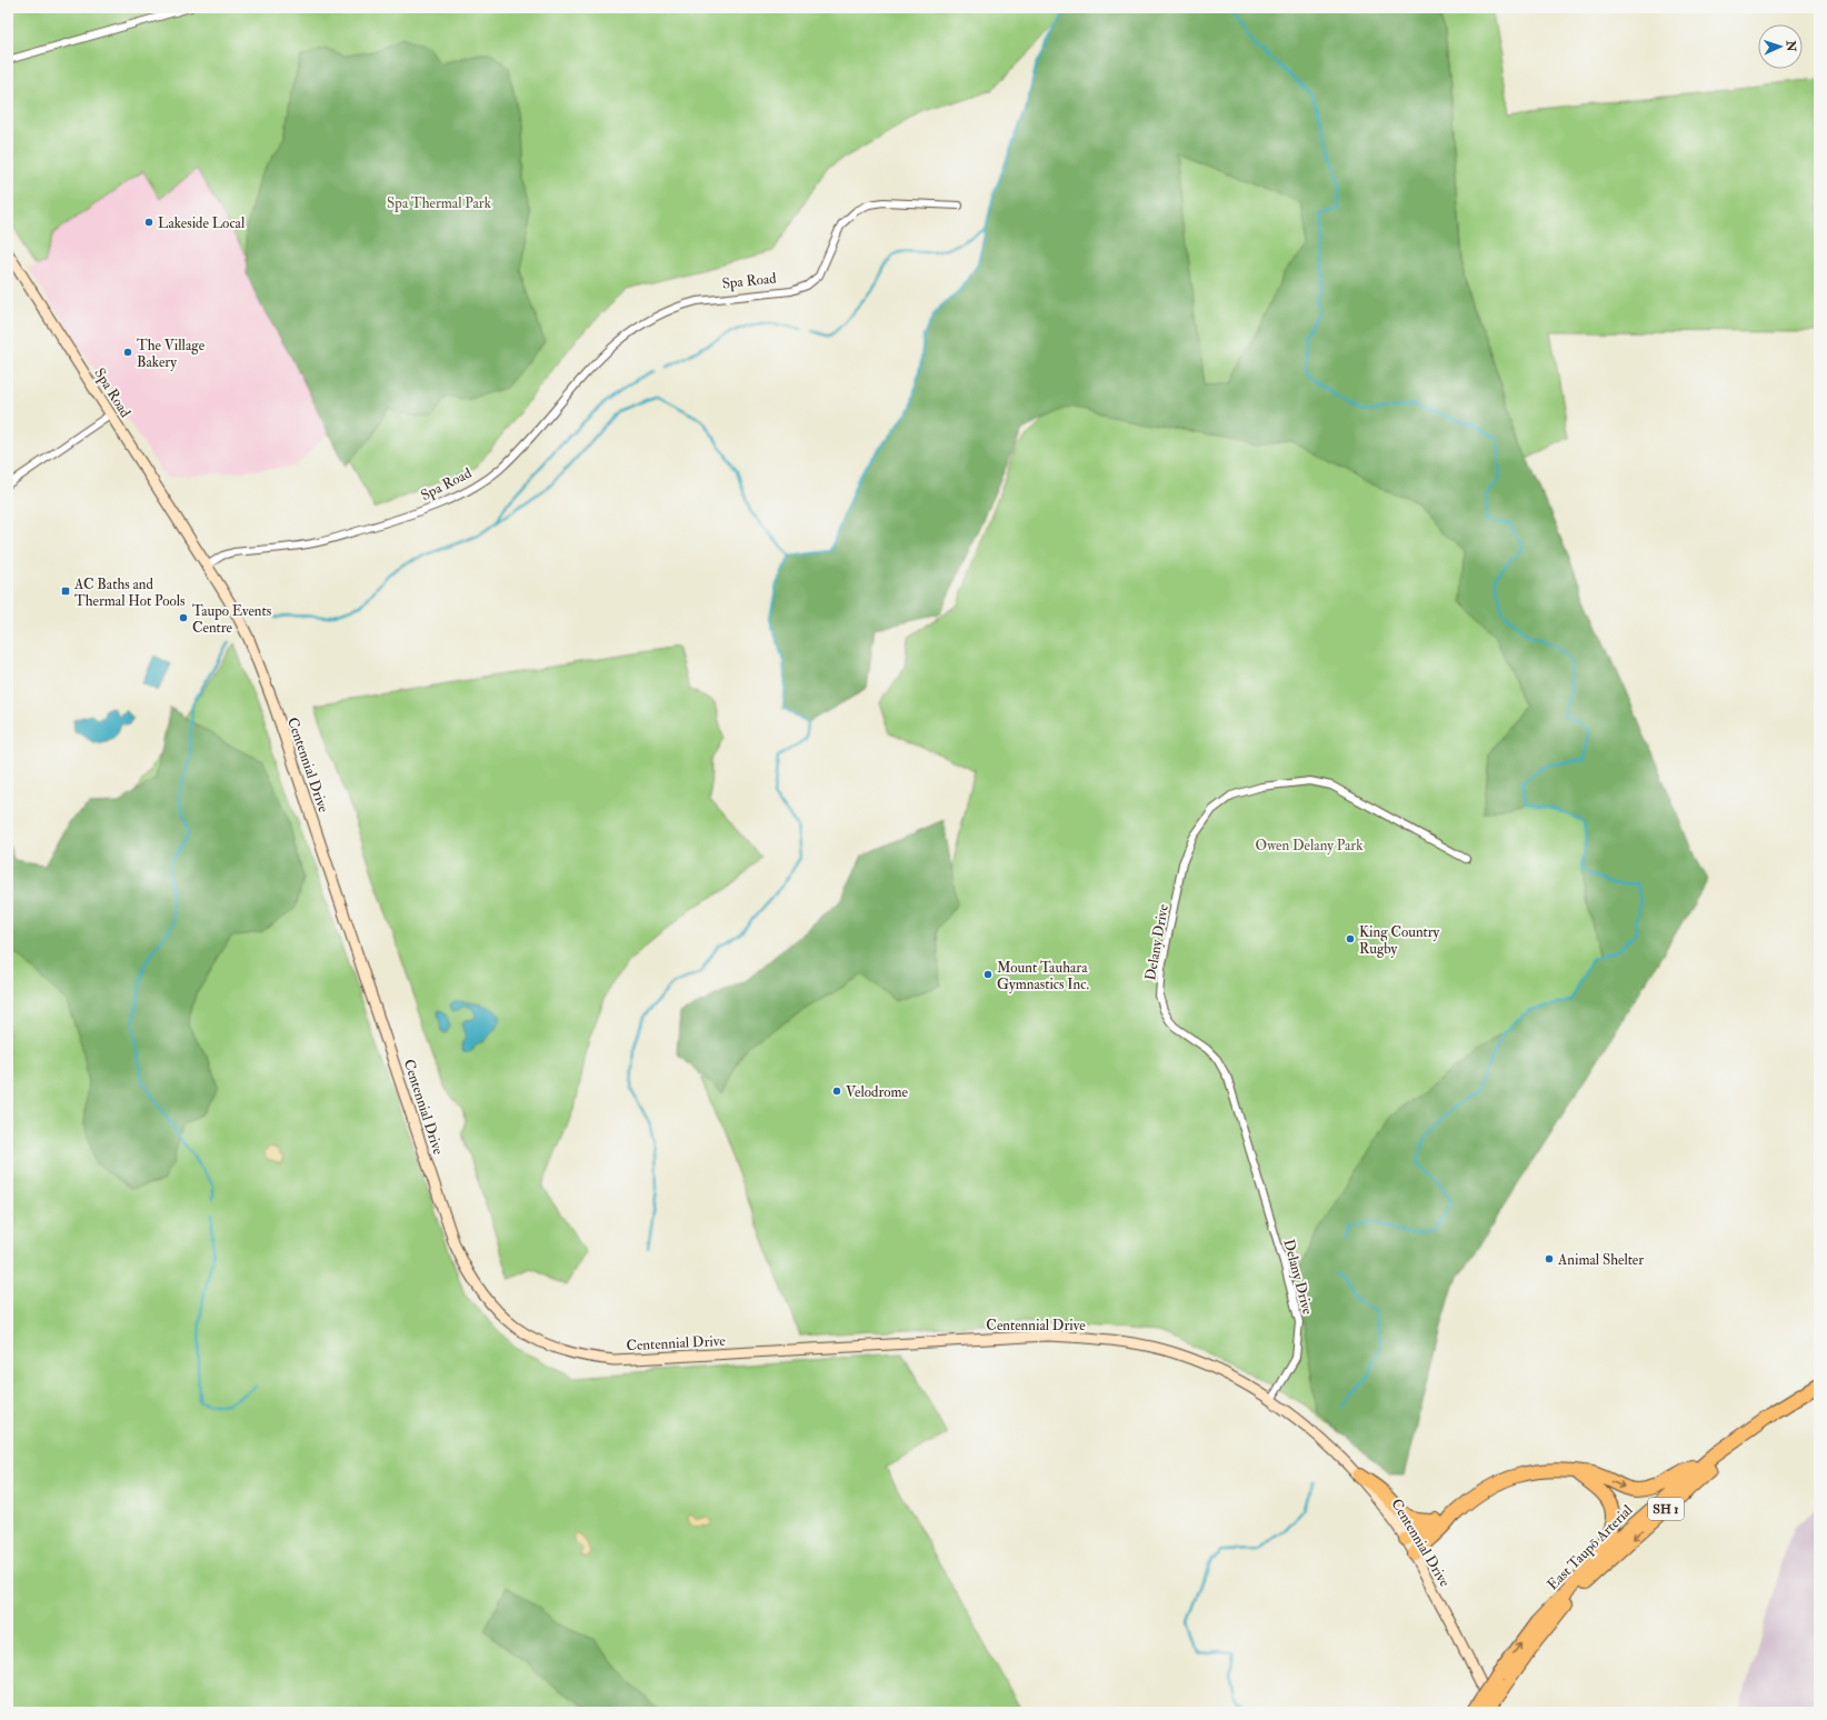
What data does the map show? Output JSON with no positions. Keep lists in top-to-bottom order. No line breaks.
{"streets":{"highway":["SH 1","East Taupō Arterial"],"main road":["Spa Road","Centennial Drive"],"street":["Delany Drive"]},"crossings":[["Spa Road","Centennial Drive"],["Centennial Drive","Delany Drive"]],"parks":["Spa Thermal Park","Owen Delany Park"],"places":{"other":["Lakeside Local","The Village Bakery","Taupo Events Centre","King Country Rugby","Mount Tauhara Gymnastics Inc.","Velodrome","Animal Shelter"],"transit":["AC Baths and Thermal Hot Pools"]},"north":"right"}
